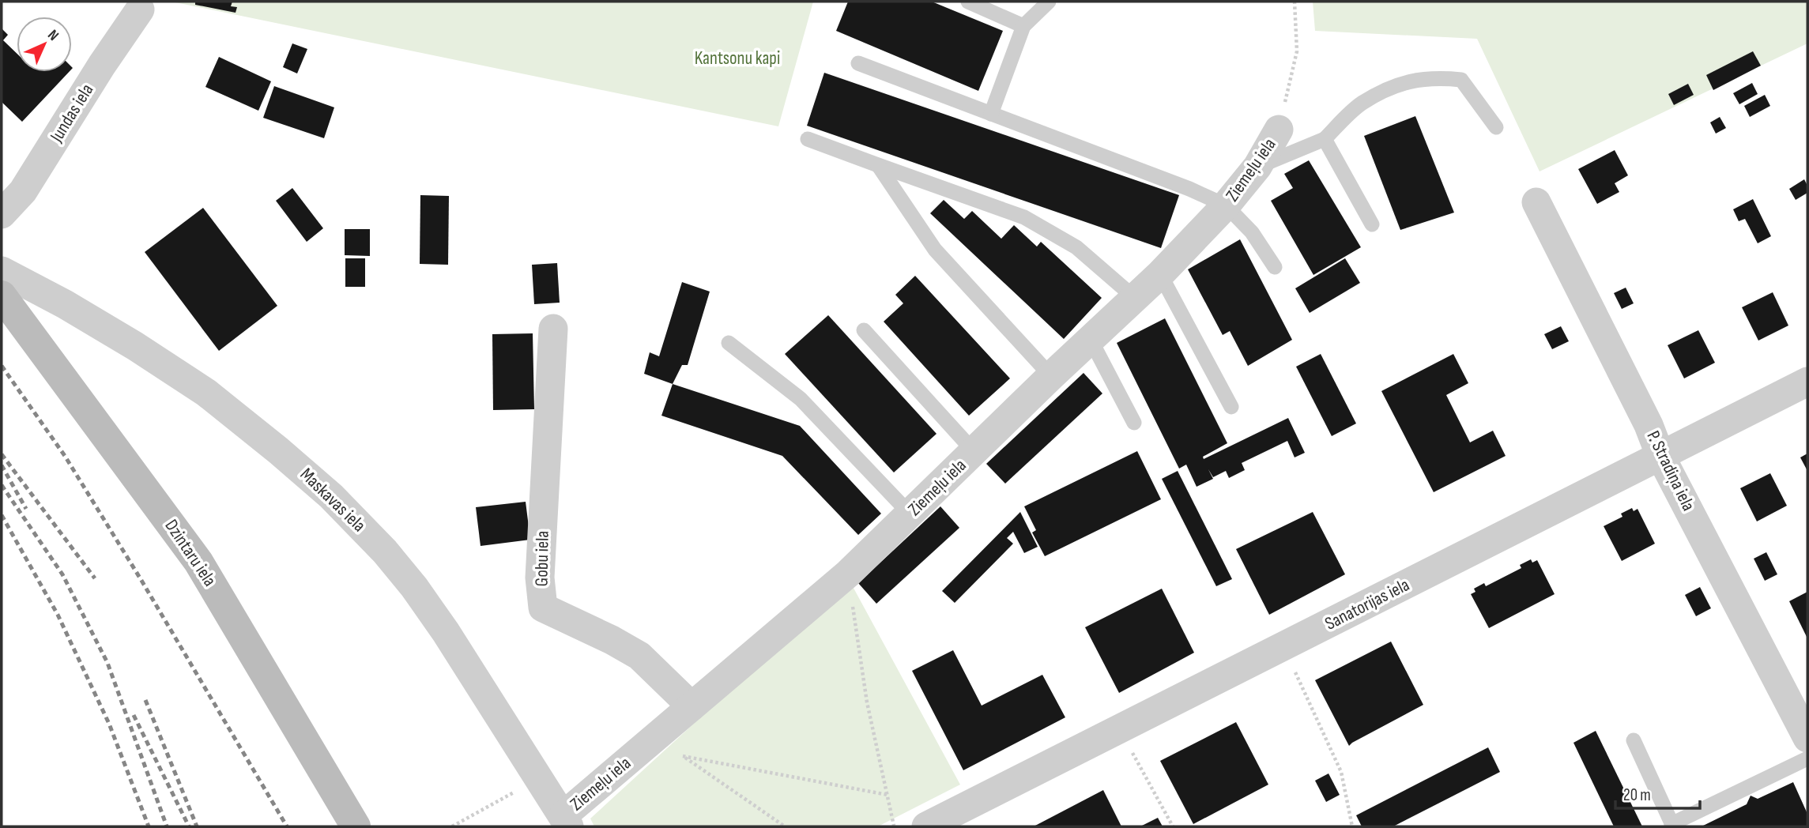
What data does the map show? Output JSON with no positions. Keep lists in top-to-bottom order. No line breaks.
{"streets":{"street":["Jundas iela","Ziemeļu iela","P. Stradiņa iela","Maskavas iela","Dzintaru iela","Gobu iela","Sanatorijas iela"]},"crossings":[["Ziemeļu iela","Maskavas iela"],["Ziemeļu iela","Gobu iela"],["P. Stradiņa iela","Sanatorijas iela"]],"parks":["Kantsonu kapi"],"scale_bar":"20 m","north":"top right"}
